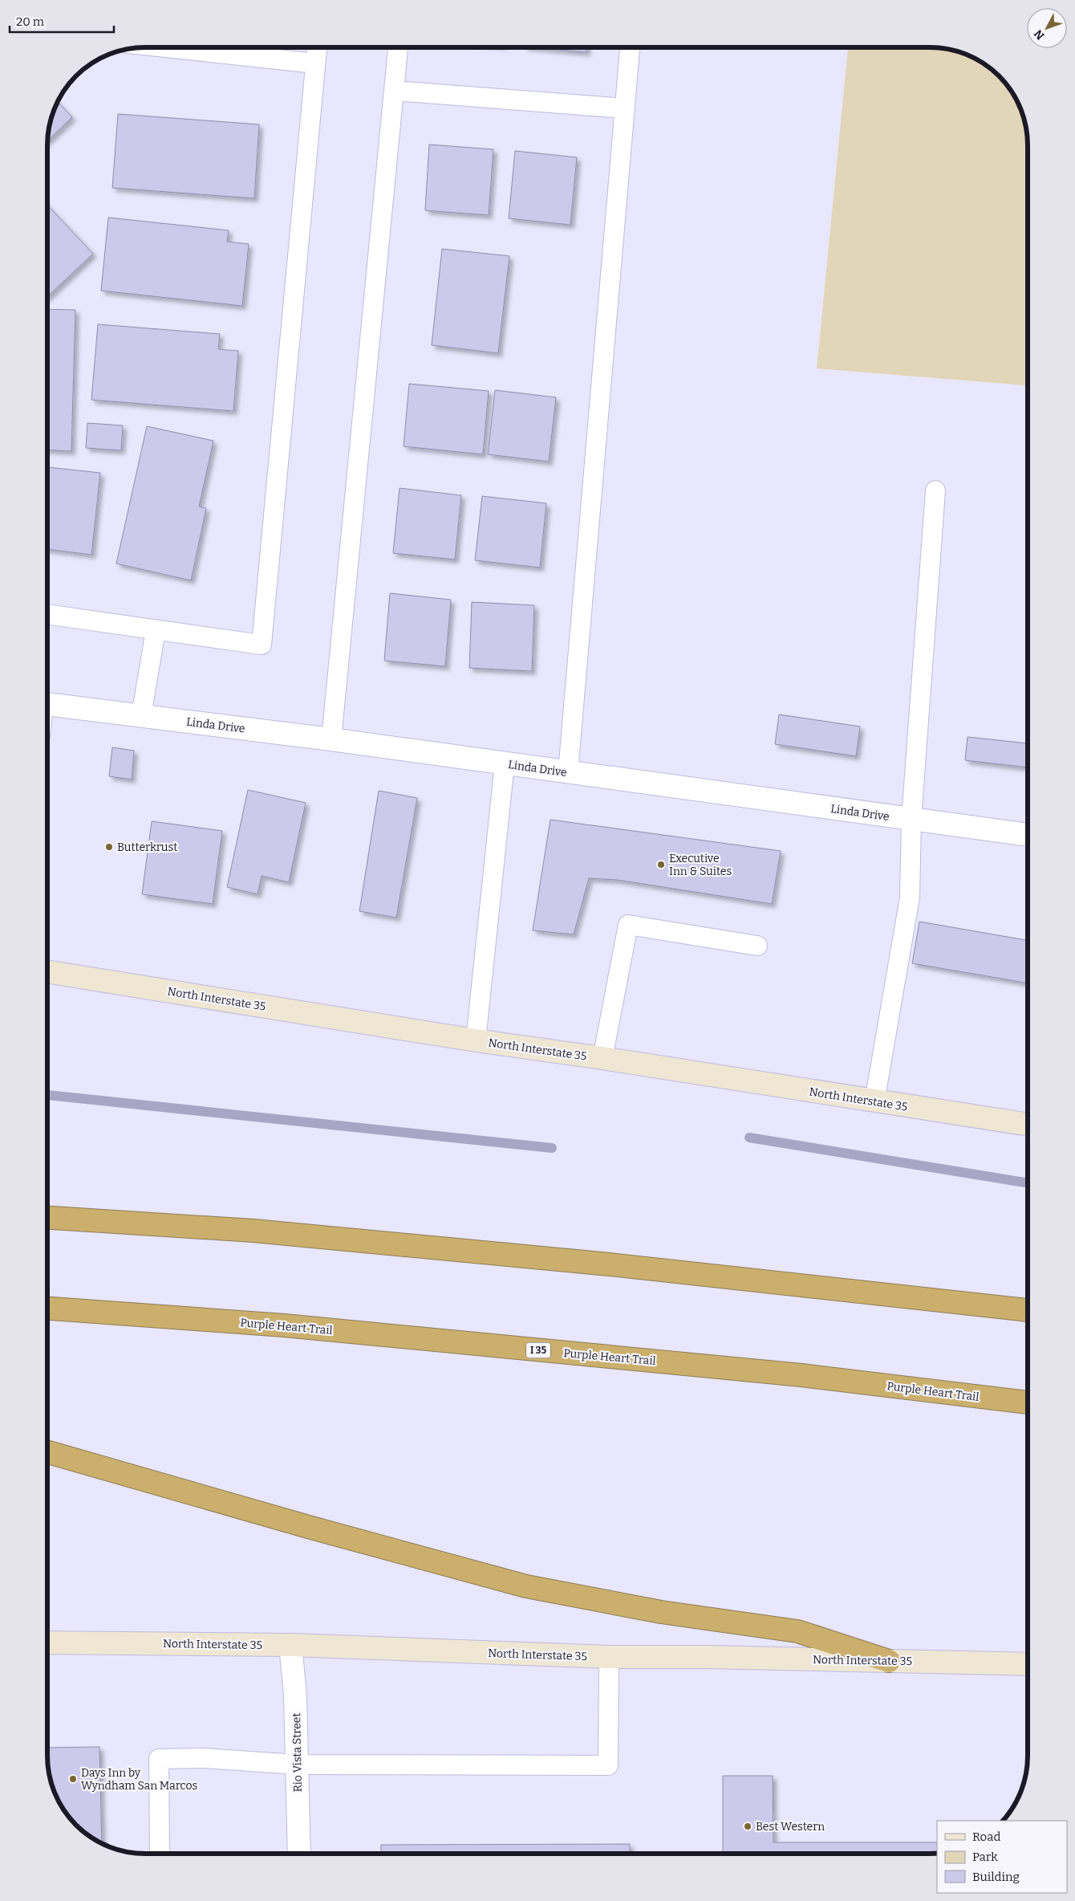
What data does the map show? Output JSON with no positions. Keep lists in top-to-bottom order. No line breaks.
{"streets":{"highway":["Purple Heart Trail","I 35"],"main road":["North Interstate 35"],"street":["Linda Drive","Rio Vista Street"]},"crossings":[["North Interstate 35","Rio Vista Street"]],"places":["Butterkrust","Executive Inn & Suites","Days Inn by Wyndham San Marcos","Best Western"],"legend":["Road","Park","Building"],"scale_bar":"20 m","north":"bottom left"}
